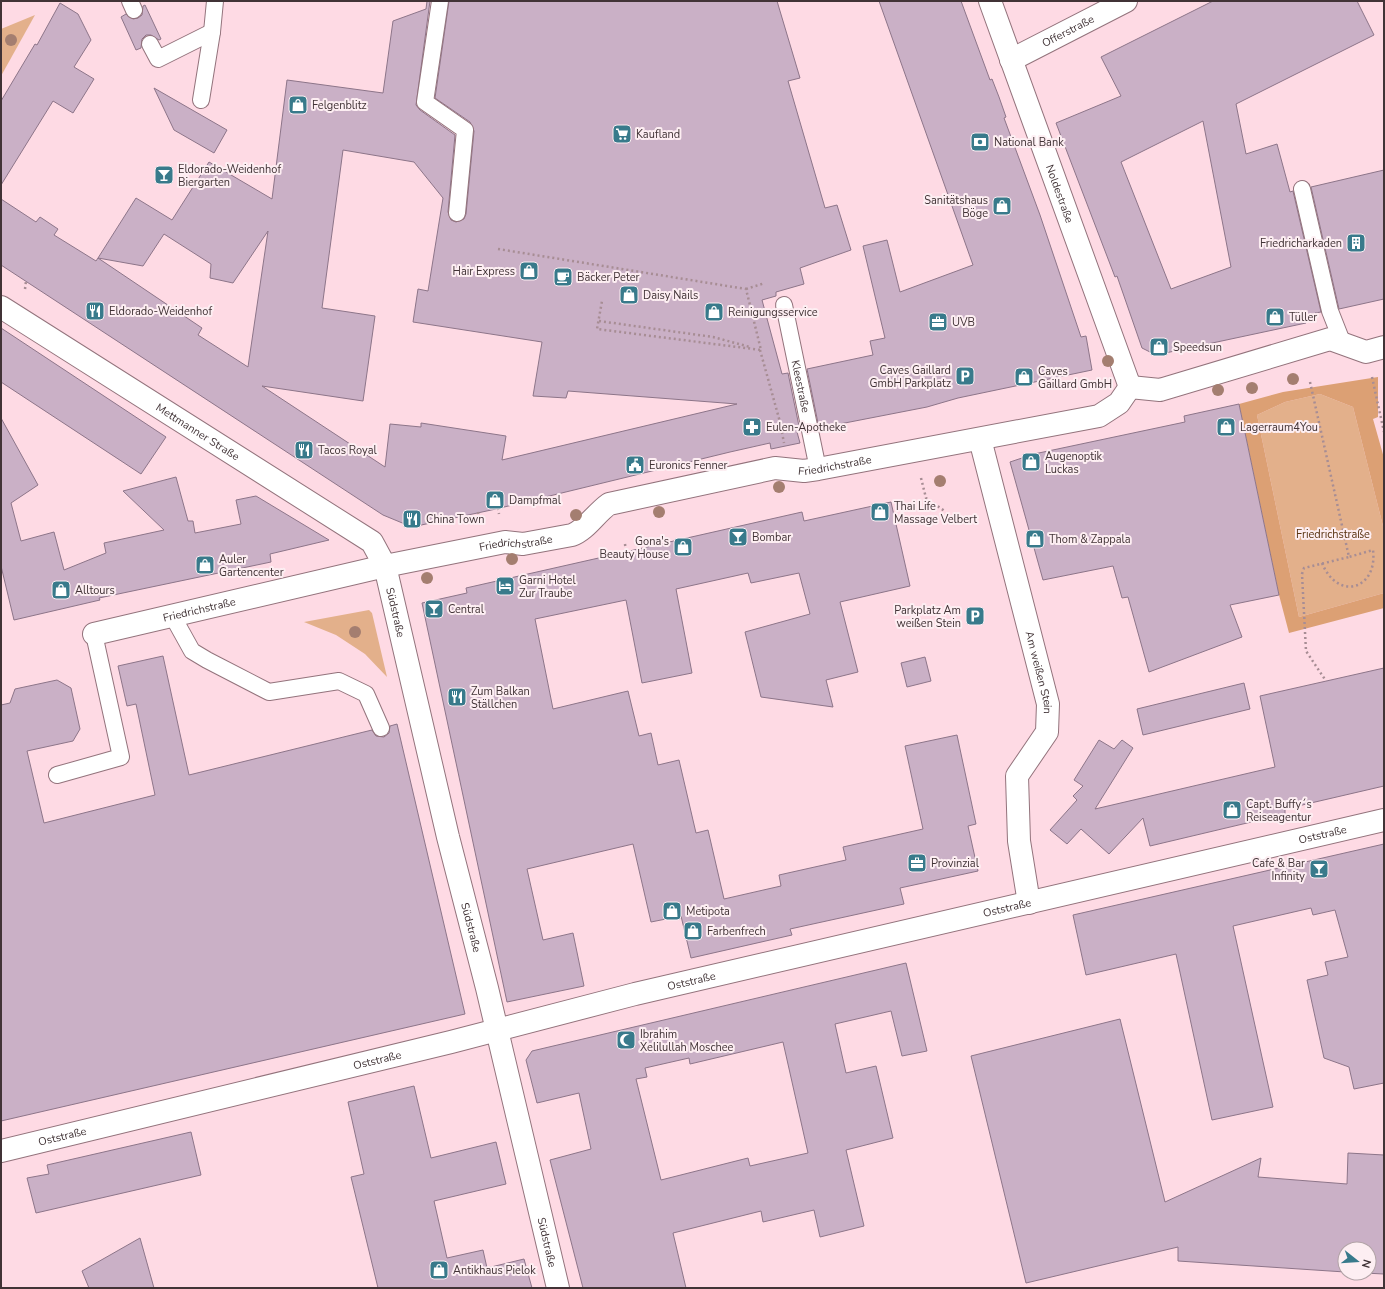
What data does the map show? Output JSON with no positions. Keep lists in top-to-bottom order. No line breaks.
{"streets":{"street":["Offerstraße","Noldestraße","Mettmanner Straße","Friedrichstraße","Südstraße","Am weißen Stein","Oststraße"],"lane":["Kleestraße"]},"crossings":[["Offerstraße","Noldestraße"],["Noldestraße","Friedrichstraße"],["Kleestraße","Friedrichstraße"],["Mettmanner Straße","Friedrichstraße"],["Mettmanner Straße","Südstraße"],["Friedrichstraße","Südstraße"],["Friedrichstraße","Am weißen Stein"],["Südstraße","Oststraße"],["Am weißen Stein","Oststraße"]],"parks":["Friedrichstraße"],"places":{"shop":["Felgenblitz","Sanitätshaus Böge","Hair Express","Daisy Nails","Reinigungsservice","Tüller","Speedsun","Caves Gaillard GmbH","Lagerraum4You","Augenoptik Luckas","Dampfmal","Thai Life Massage Velbert","Thom & Zappala","Gona's Beauty House","Auler Gartencenter","Alltours","Capt. Buffy´s Reiseagentur","Metipota","Farbenfrech","Antikhaus Pielok"],"supermarket":["Kaufland"],"bank":["National Bank"],"bar":["Eldorado-Weidenhof Biergarten","Bombar","Central","Cafe & Bar Infinity"],"building":["Friedricharkaden"],"cafe":["Bäcker Peter"],"restaurant":["Eldorado-Weidenhof","Tacos Royal","China Town","Zum Balkan Ställchen"],"office":["UVB","Provinzial"],"parking":["Caves Gaillard GmbH Parkplatz","Parkplatz Am weißen Stein"],"pharmacy":["Eulen-Apotheke"],"public building":["Euronics Fenner"],"hotel":["Garni Hotel Zur Traube"],"mosque":["Ibrahim Xelilullah Moschee"]},"north":"right"}
